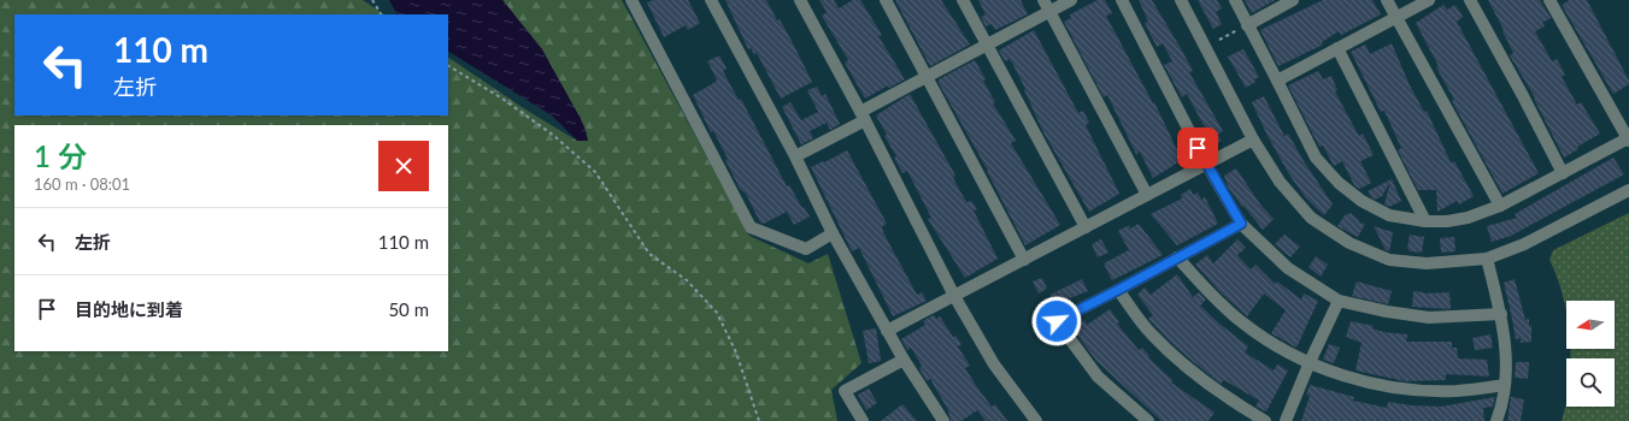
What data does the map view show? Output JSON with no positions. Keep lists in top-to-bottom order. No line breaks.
{"north":"left","page":{"turn":["110 m","左折"],"heading":["1 分","160 m · 08:01"],"list":[{"name":"左折","value":"110 m"},{"name":"目的地に到着","value":"50 m"}]}}
